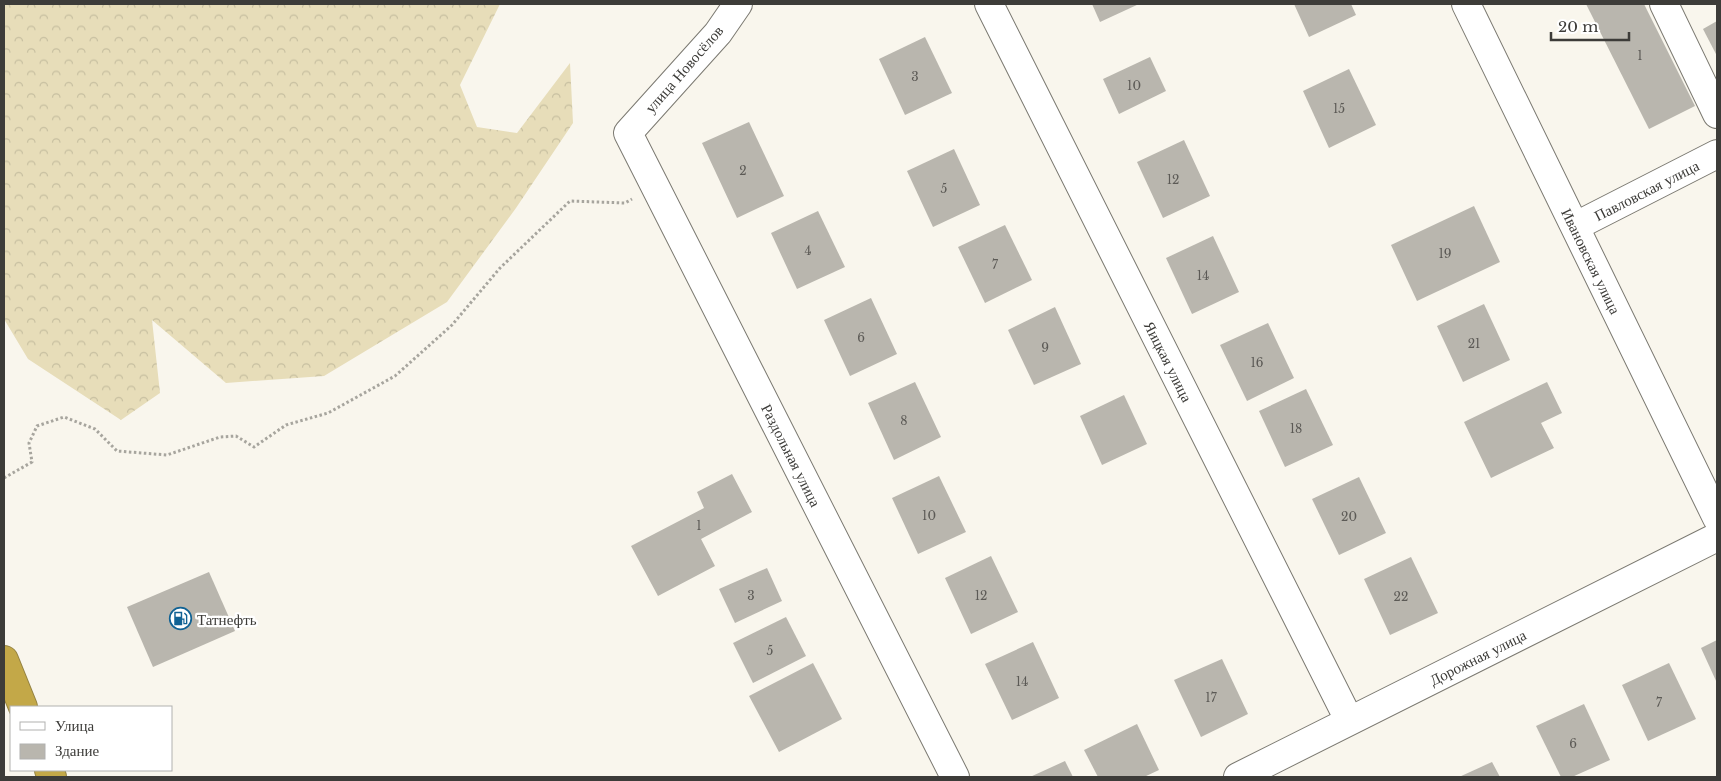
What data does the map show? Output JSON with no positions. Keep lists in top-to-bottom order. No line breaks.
{"streets":{"street":["улица Новосёлов","Павловская улица","Ивановская улица","Яицкая улица","Раздольная улица","Дорожная улица"]},"crossings":[["улица Новосёлов","Раздольная улица"],["Павловская улица","Ивановская улица"],["Яицкая улица","Дорожная улица"]],"places":{"fuel station":["Татнефть"]},"house_numbers":["1","3","10","15","2","12","5","4","19","7","14","6","21","9","16","8","18","10","20","1","3","12","22","5","14","17","7","6"],"legend":["Улица","Здание"],"scale_bar":"20 m"}
